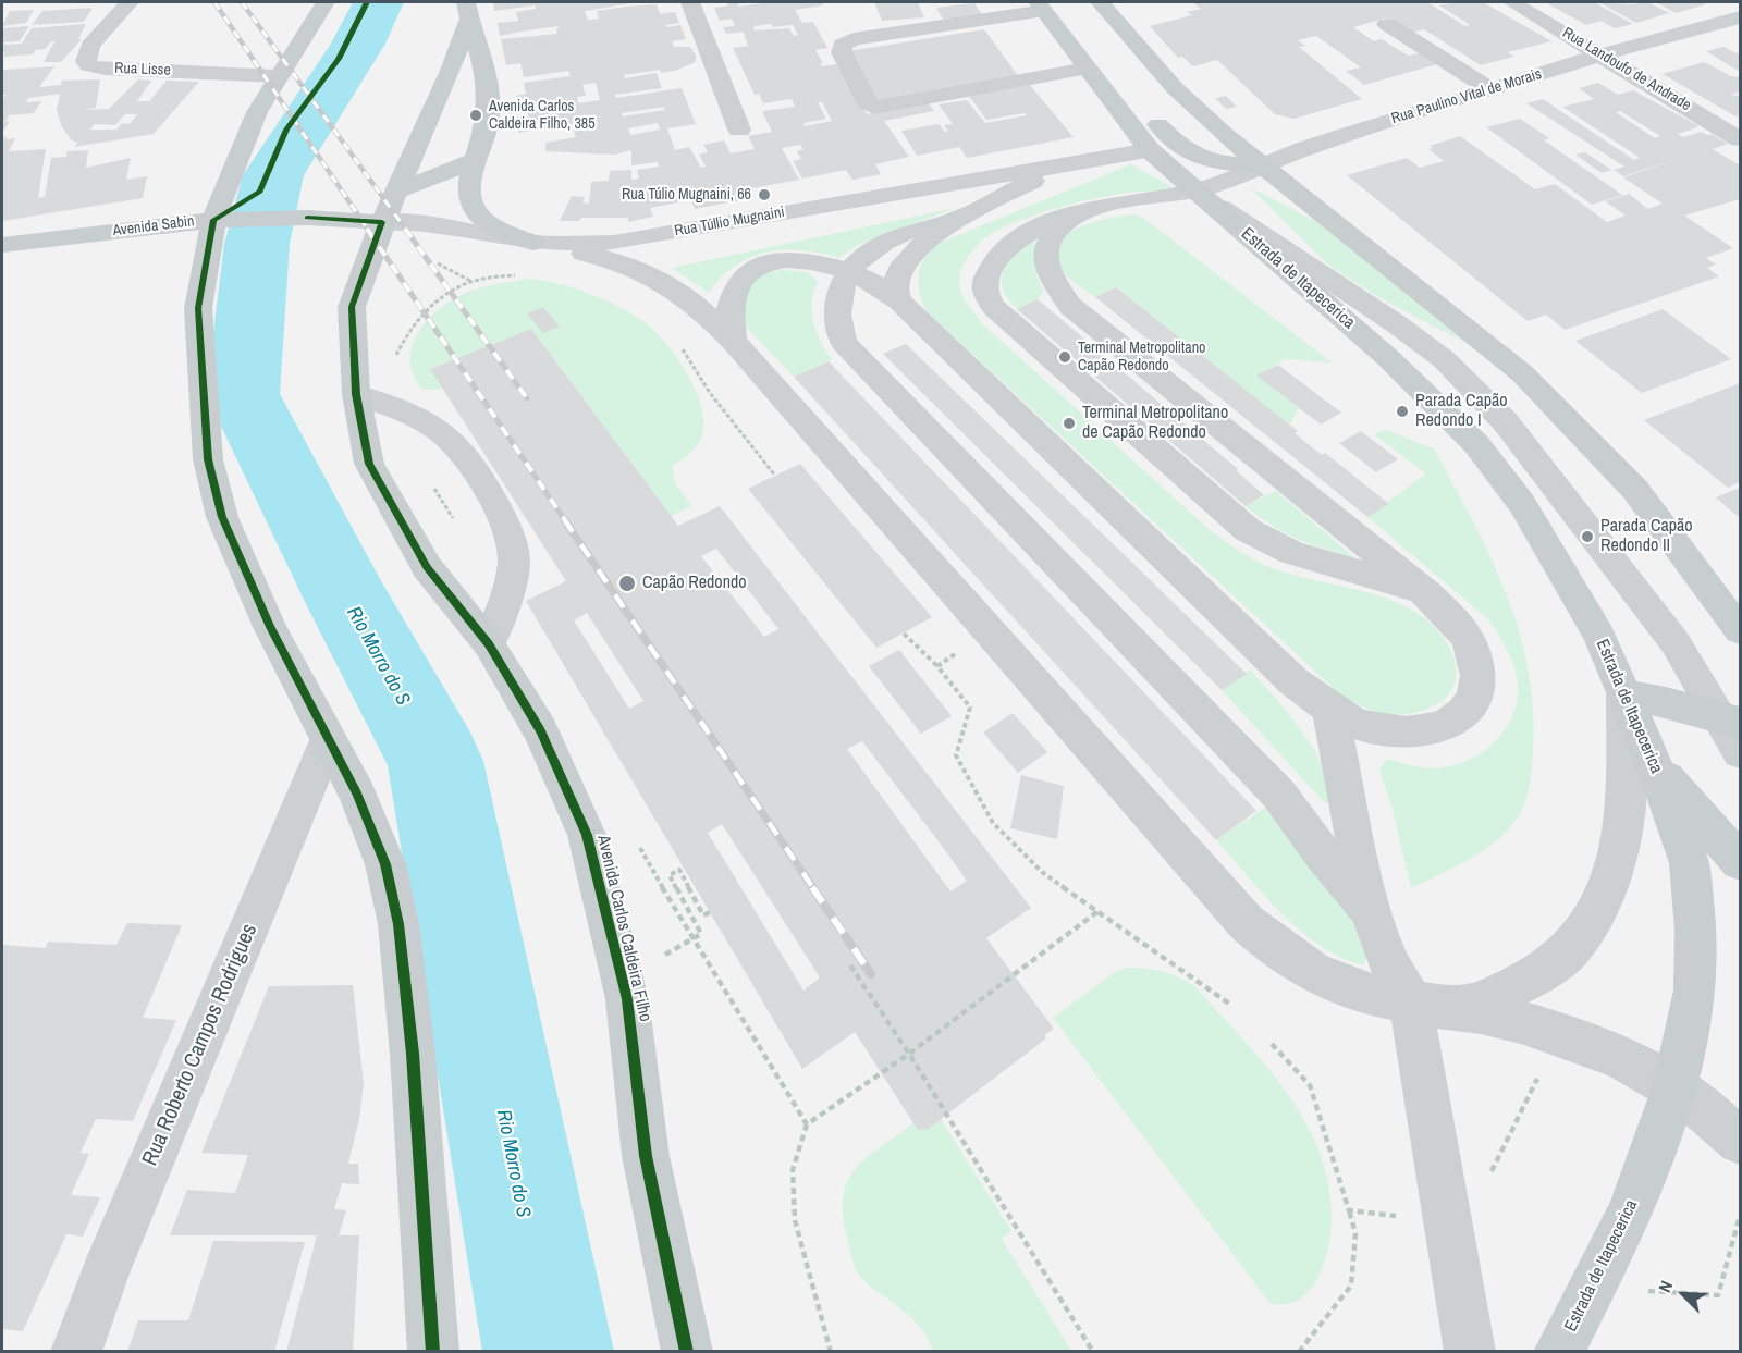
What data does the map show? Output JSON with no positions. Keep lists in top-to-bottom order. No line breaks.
{"streets":{"main road":["Rua Túllio Mugnaini","Avenida Sabin","Estrada de Itapecerica","Avenida Carlos Caldeira Filho"],"street":["Rua Lisse","Rua Landoufo de Andrade","Rua Paulino Vital de Morais","Rua Roberto Campos Rodrigues"]},"crossings":[["Rua Landoufo de Andrade","Rua Paulino Vital de Morais"],["Rua Paulino Vital de Morais","Estrada de Itapecerica"],["Rua Túllio Mugnaini","Avenida Sabin"],["Rua Túllio Mugnaini","Estrada de Itapecerica"],["Rua Túllio Mugnaini","Avenida Carlos Caldeira Filho"]],"water":["Rio Morro do S"],"places":["Avenida Carlos Caldeira Filho, 385","Rua Túlio Mugnaini, 66","Terminal Metropolitano Capão Redondo","Parada Capão Redondo I","Terminal Metropolitano de Capão Redondo","Parada Capão Redondo II","Capão Redondo"],"north":"top left"}
